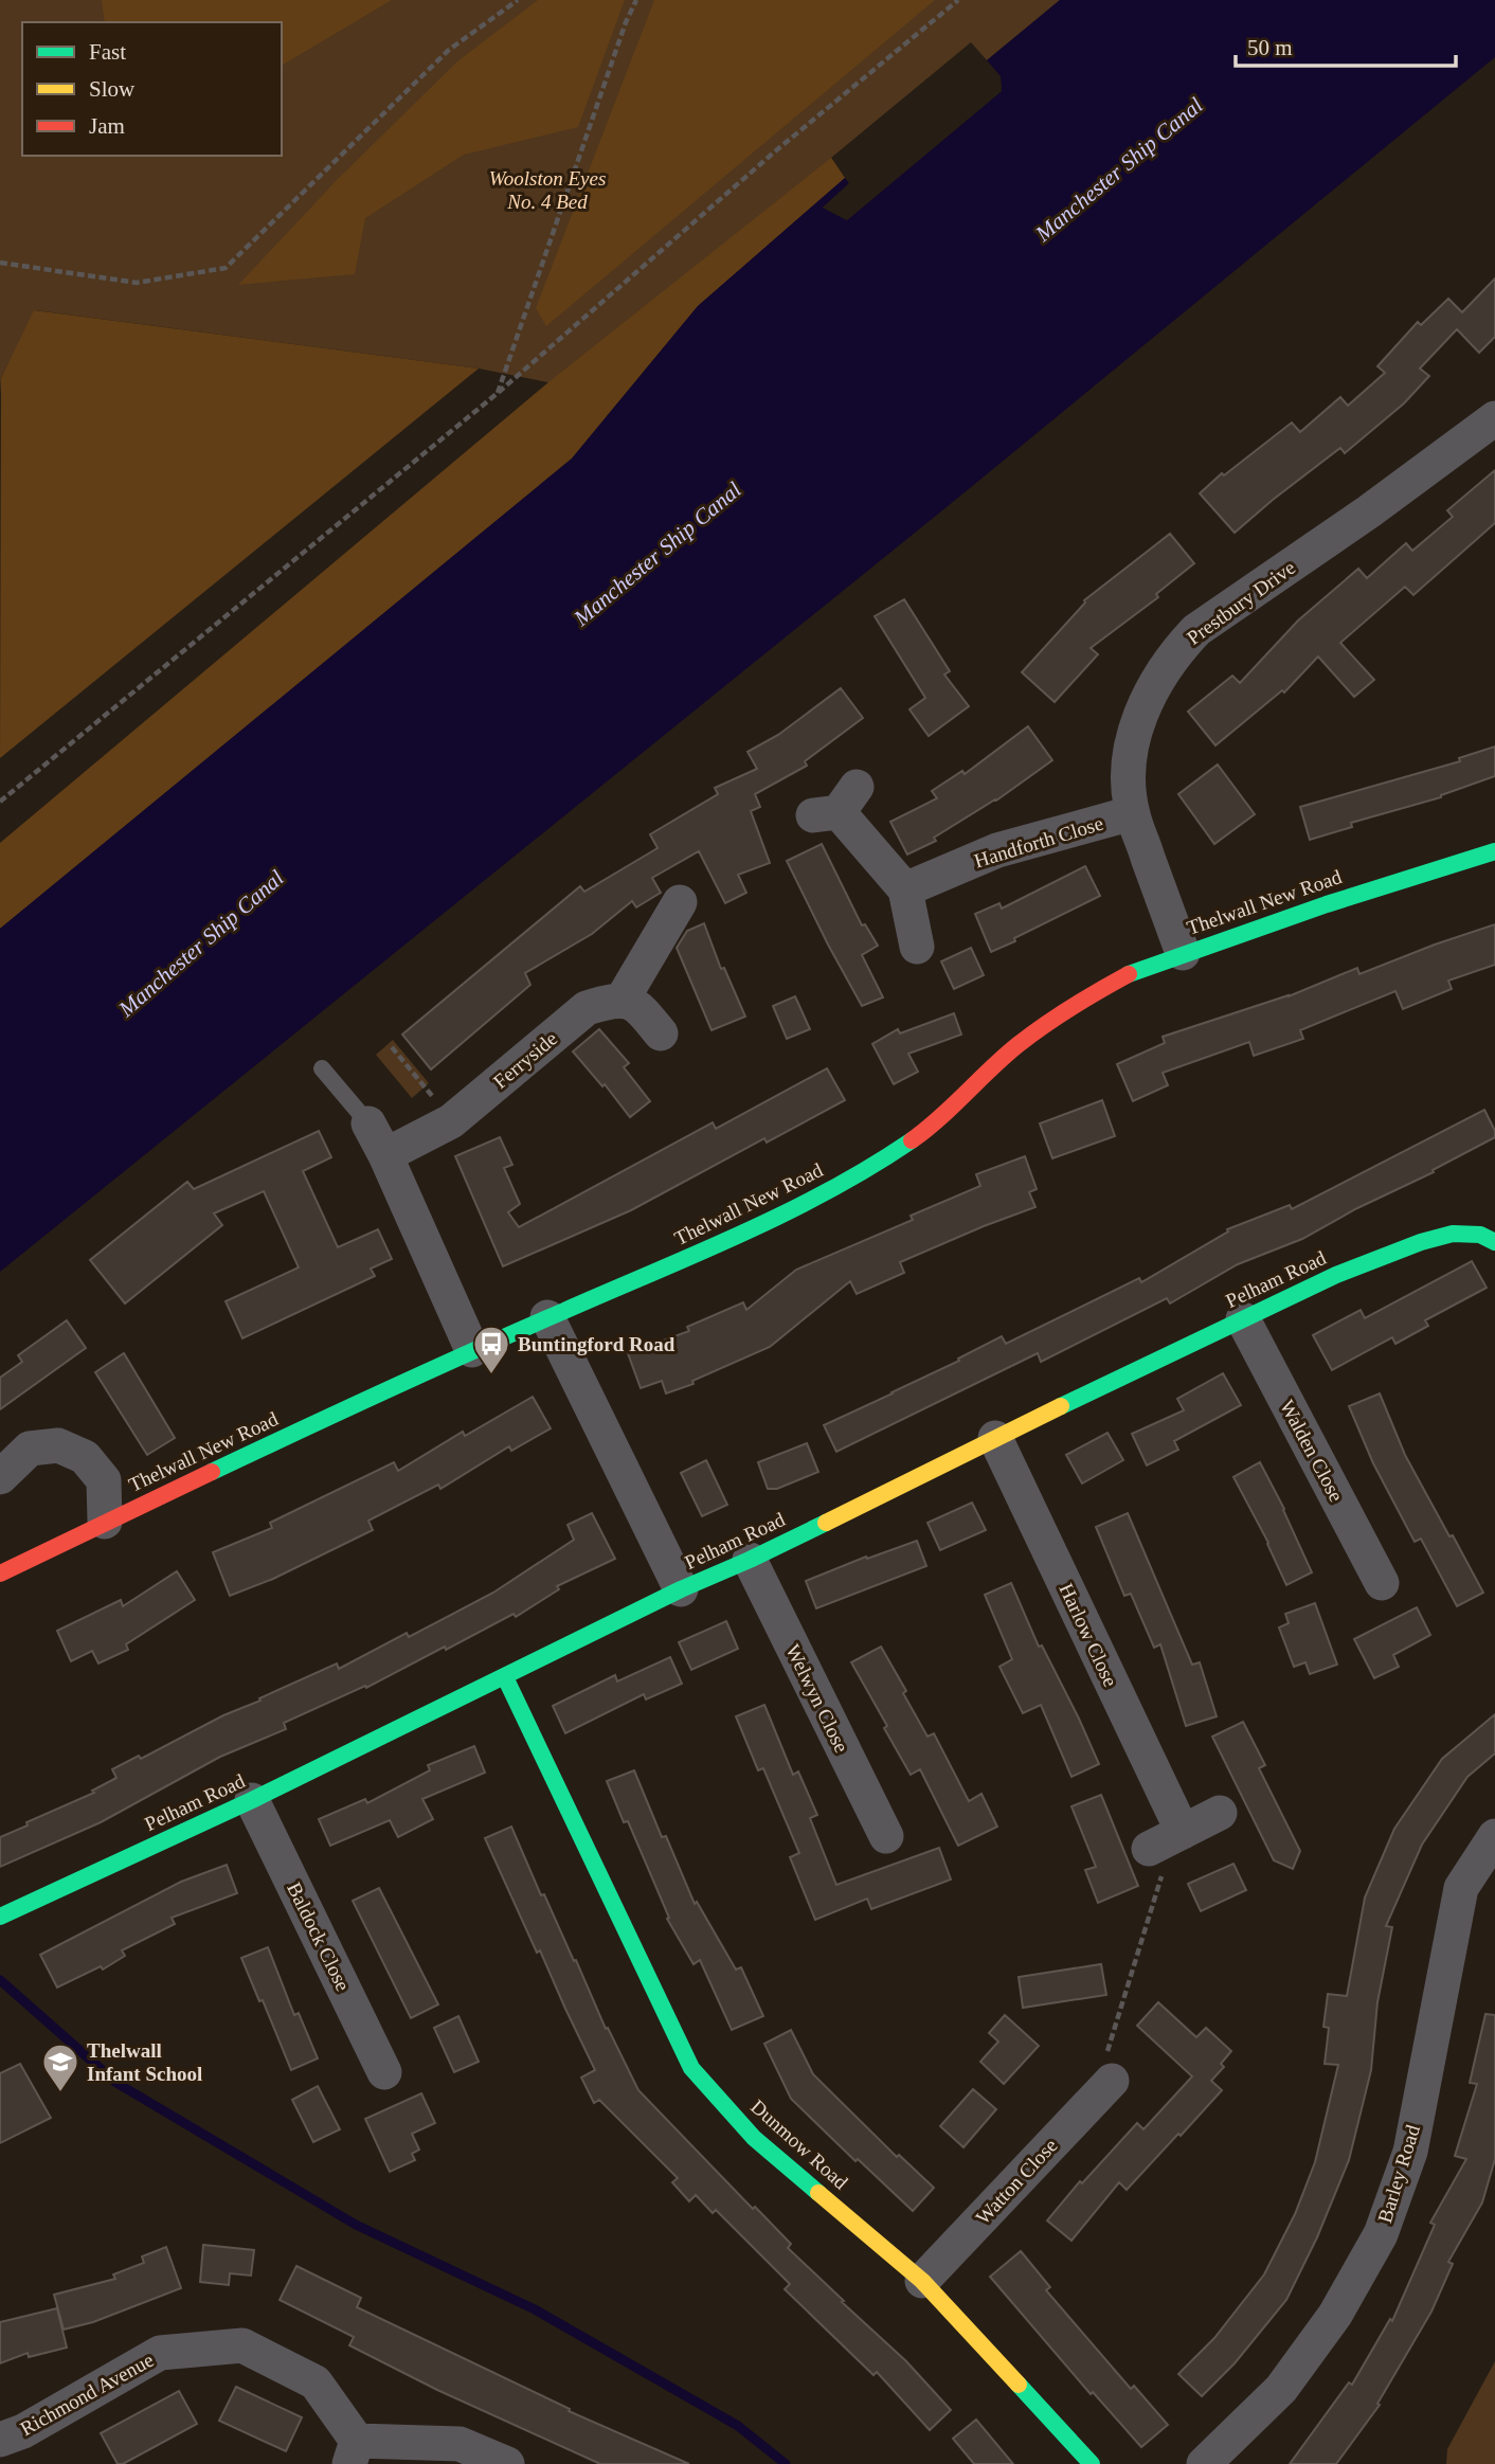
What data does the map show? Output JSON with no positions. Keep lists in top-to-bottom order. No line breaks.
{"streets":{"street":["Prestbury Drive","Handforth Close","Thelwall New Road","Ferryside","Pelham Road","Walden Close","Harlow Close","Welwyn Close","Baldock Close","Dunmow Road","Barley Road","Watton Close","Richmond Avenue"]},"crossings":[["Prestbury Drive","Handforth Close"],["Prestbury Drive","Thelwall New Road"],["Pelham Road","Walden Close"],["Pelham Road","Harlow Close"],["Pelham Road","Welwyn Close"],["Pelham Road","Baldock Close"],["Pelham Road","Dunmow Road"],["Dunmow Road","Watton Close"]],"water":["Manchester Ship Canal"],"parks":["Woolston Eyes No. 4 Bed"],"places":{"bus stop":["Buntingford Road"],"school or university":["Thelwall Infant School"]},"legend":["Fast","Slow","Jam"],"scale_bar":"50 m"}
